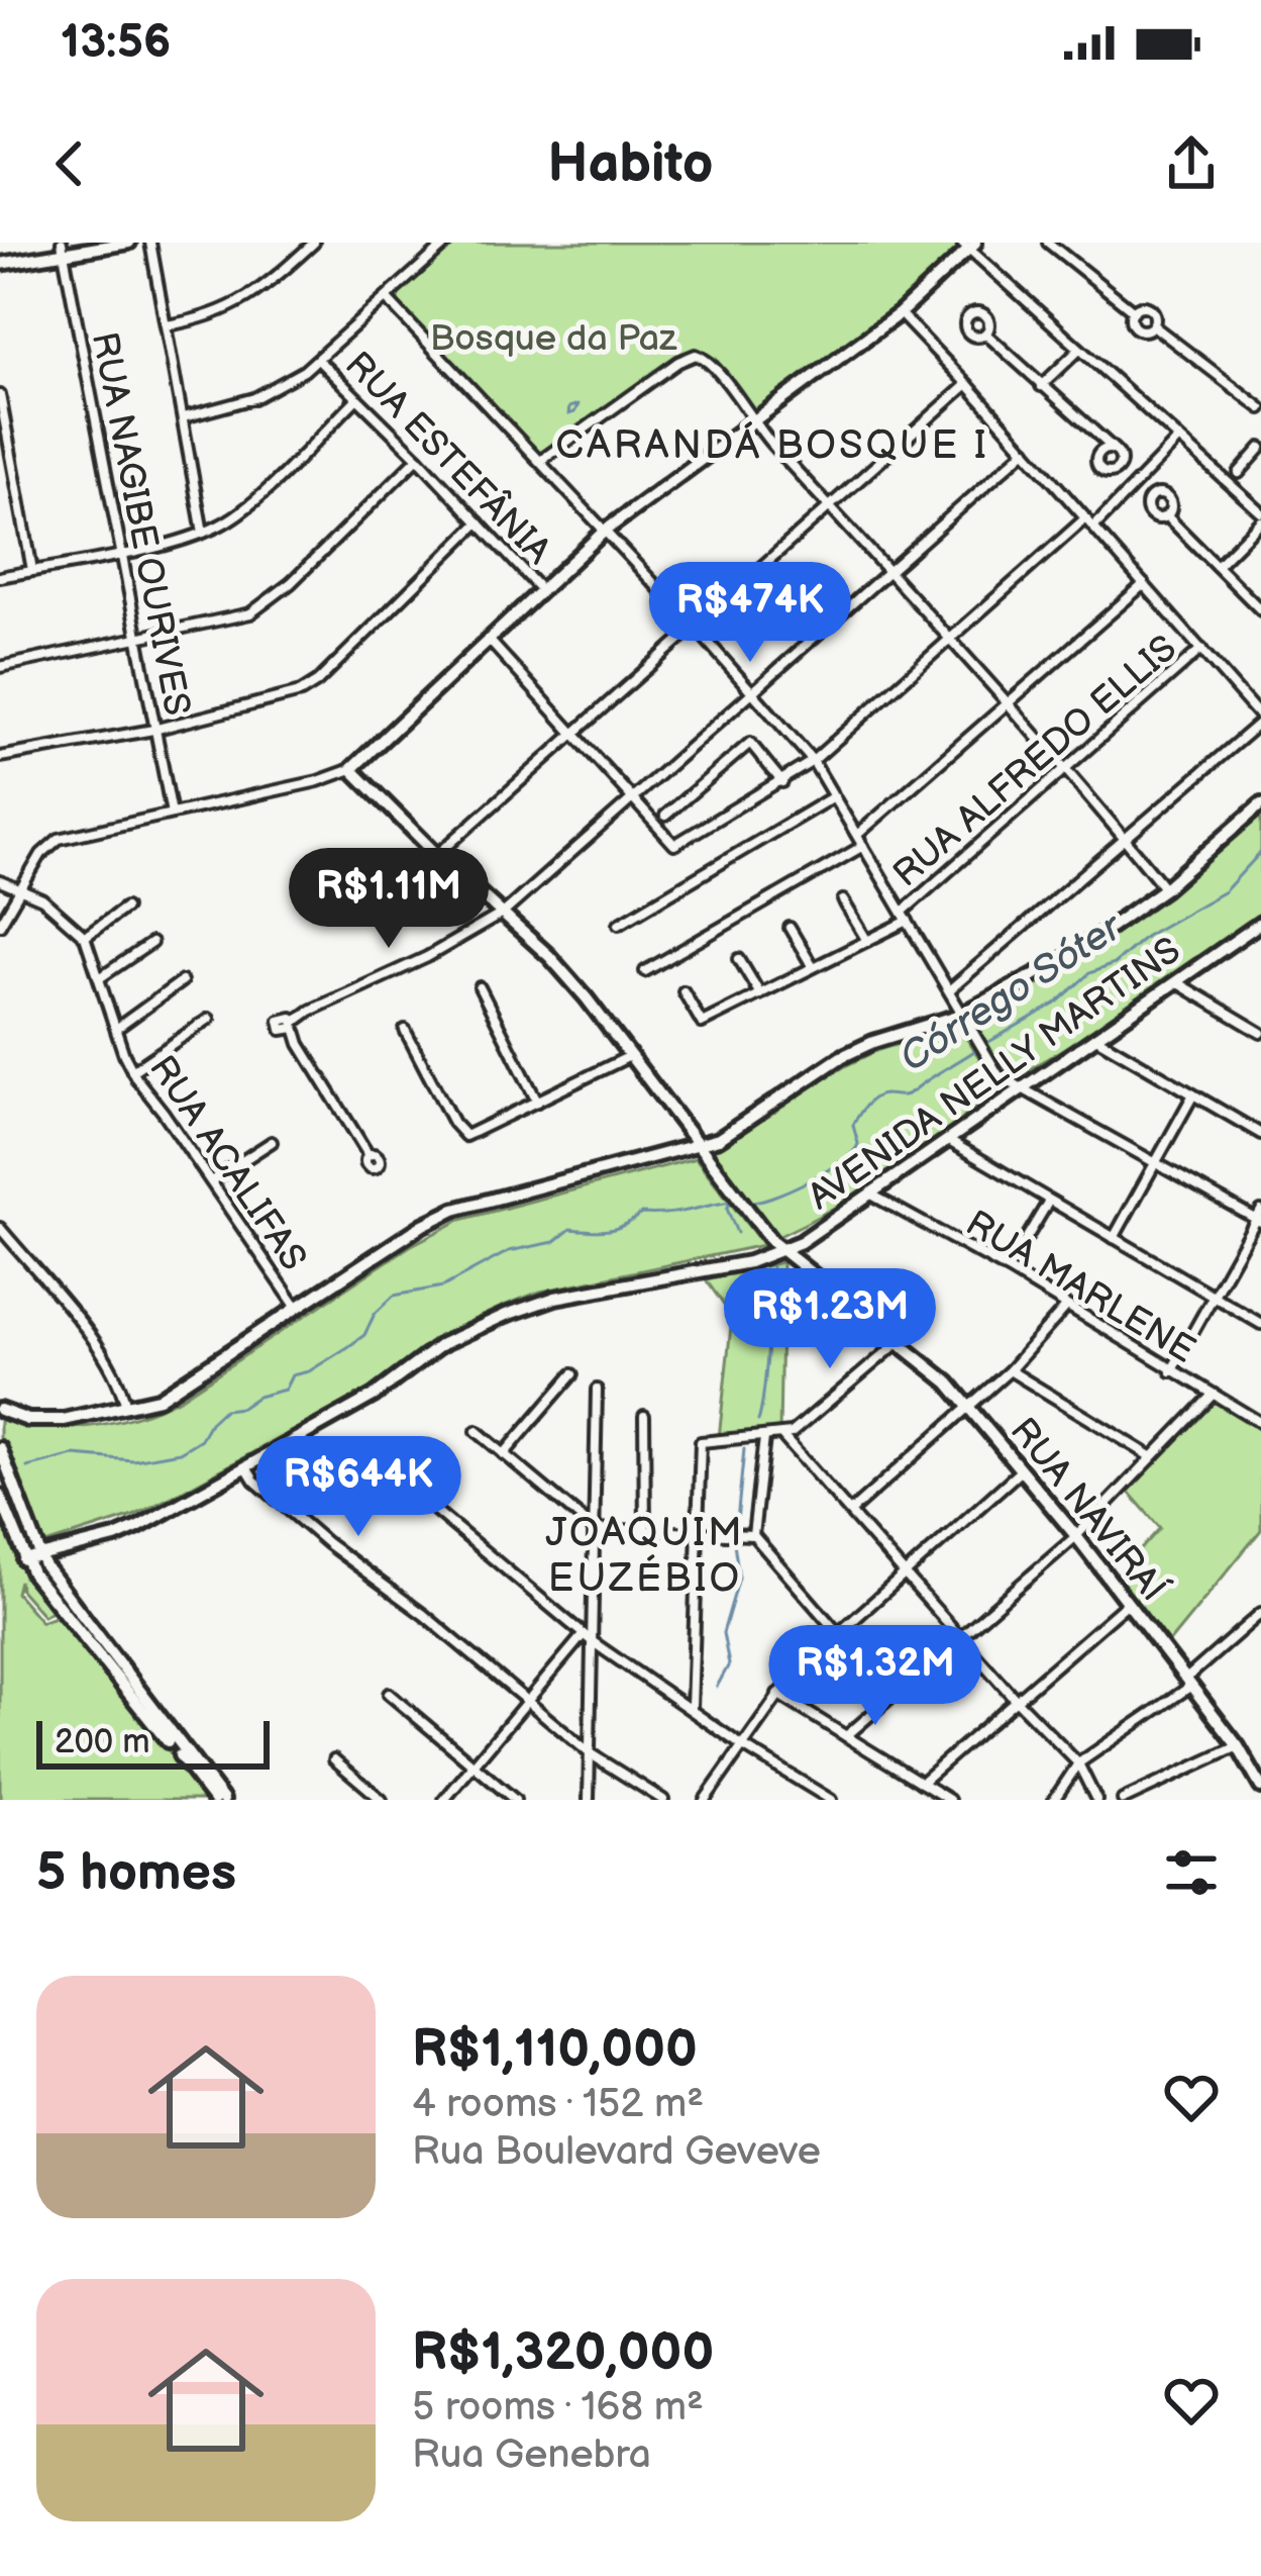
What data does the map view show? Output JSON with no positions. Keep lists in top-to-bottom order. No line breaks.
{"streets":{"main road":["AVENIDA NELLY MARTINS","RUA NAVIRAÍ"],"street":["RUA ESTEFÂNIA","RUA NAGIBE OURIVES","RUA ALFREDO ELLIS","RUA ACALIFAS","RUA MARLENE"]},"crossings":[["AVENIDA NELLY MARTINS","RUA ACALIFAS"],["AVENIDA NELLY MARTINS","RUA MARLENE"],["AVENIDA NELLY MARTINS","RUA NAVIRAÍ"]],"districts":["CARANDÁ BOSQUE I","JOAQUIM EUZÉBIO"],"water":["Córrego Sóter"],"parks":["Bosque da Paz"],"scale_bar":"200 m","page":{"status":"13:56","header":"Habito","price":["R$474K","R$1.11M","R$1.23M","R$644K","R$1.32M"],"scale":"200 m","heading":"5 homes","list":[{"name":"R$1,110,000","note":"4 rooms · 152 m² · Rua Boulevard Geveve"},{"name":"R$1,320,000","note":"5 rooms · 168 m² · Rua Genebra"}]}}
